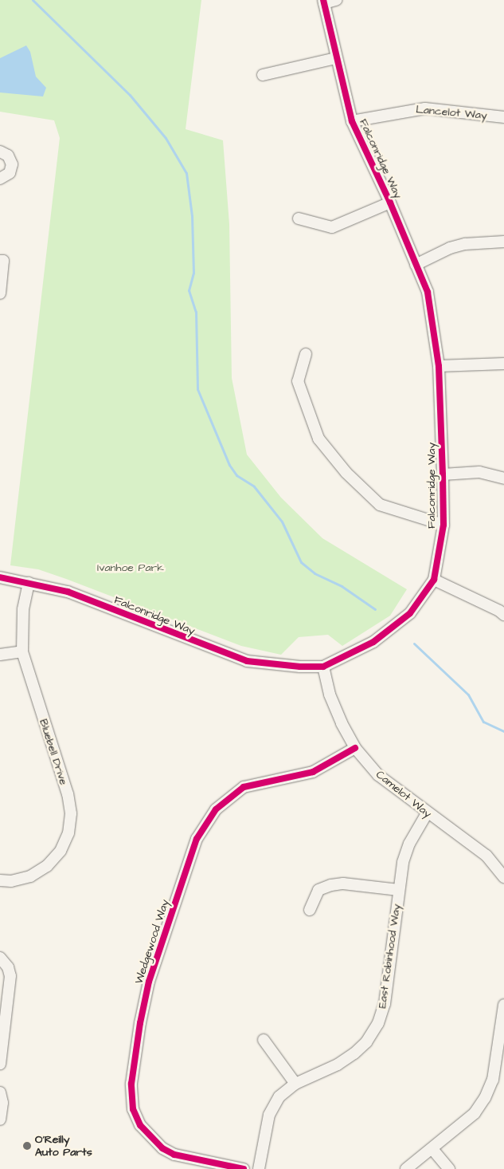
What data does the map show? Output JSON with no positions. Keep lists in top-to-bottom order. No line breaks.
{"streets":{"street":["Lancelot Way","Falconridge Way","Bluebell Drive","Camelot Way","Wedgewood Way","East Robinhood Way"]},"crossings":[["Lancelot Way","Falconridge Way"],["Falconridge Way","Bluebell Drive"],["Falconridge Way","Camelot Way"],["Camelot Way","Wedgewood Way"],["Camelot Way","East Robinhood Way"]],"parks":["Ivanhoe Park"],"places":["O'Reilly Auto Parts"]}
